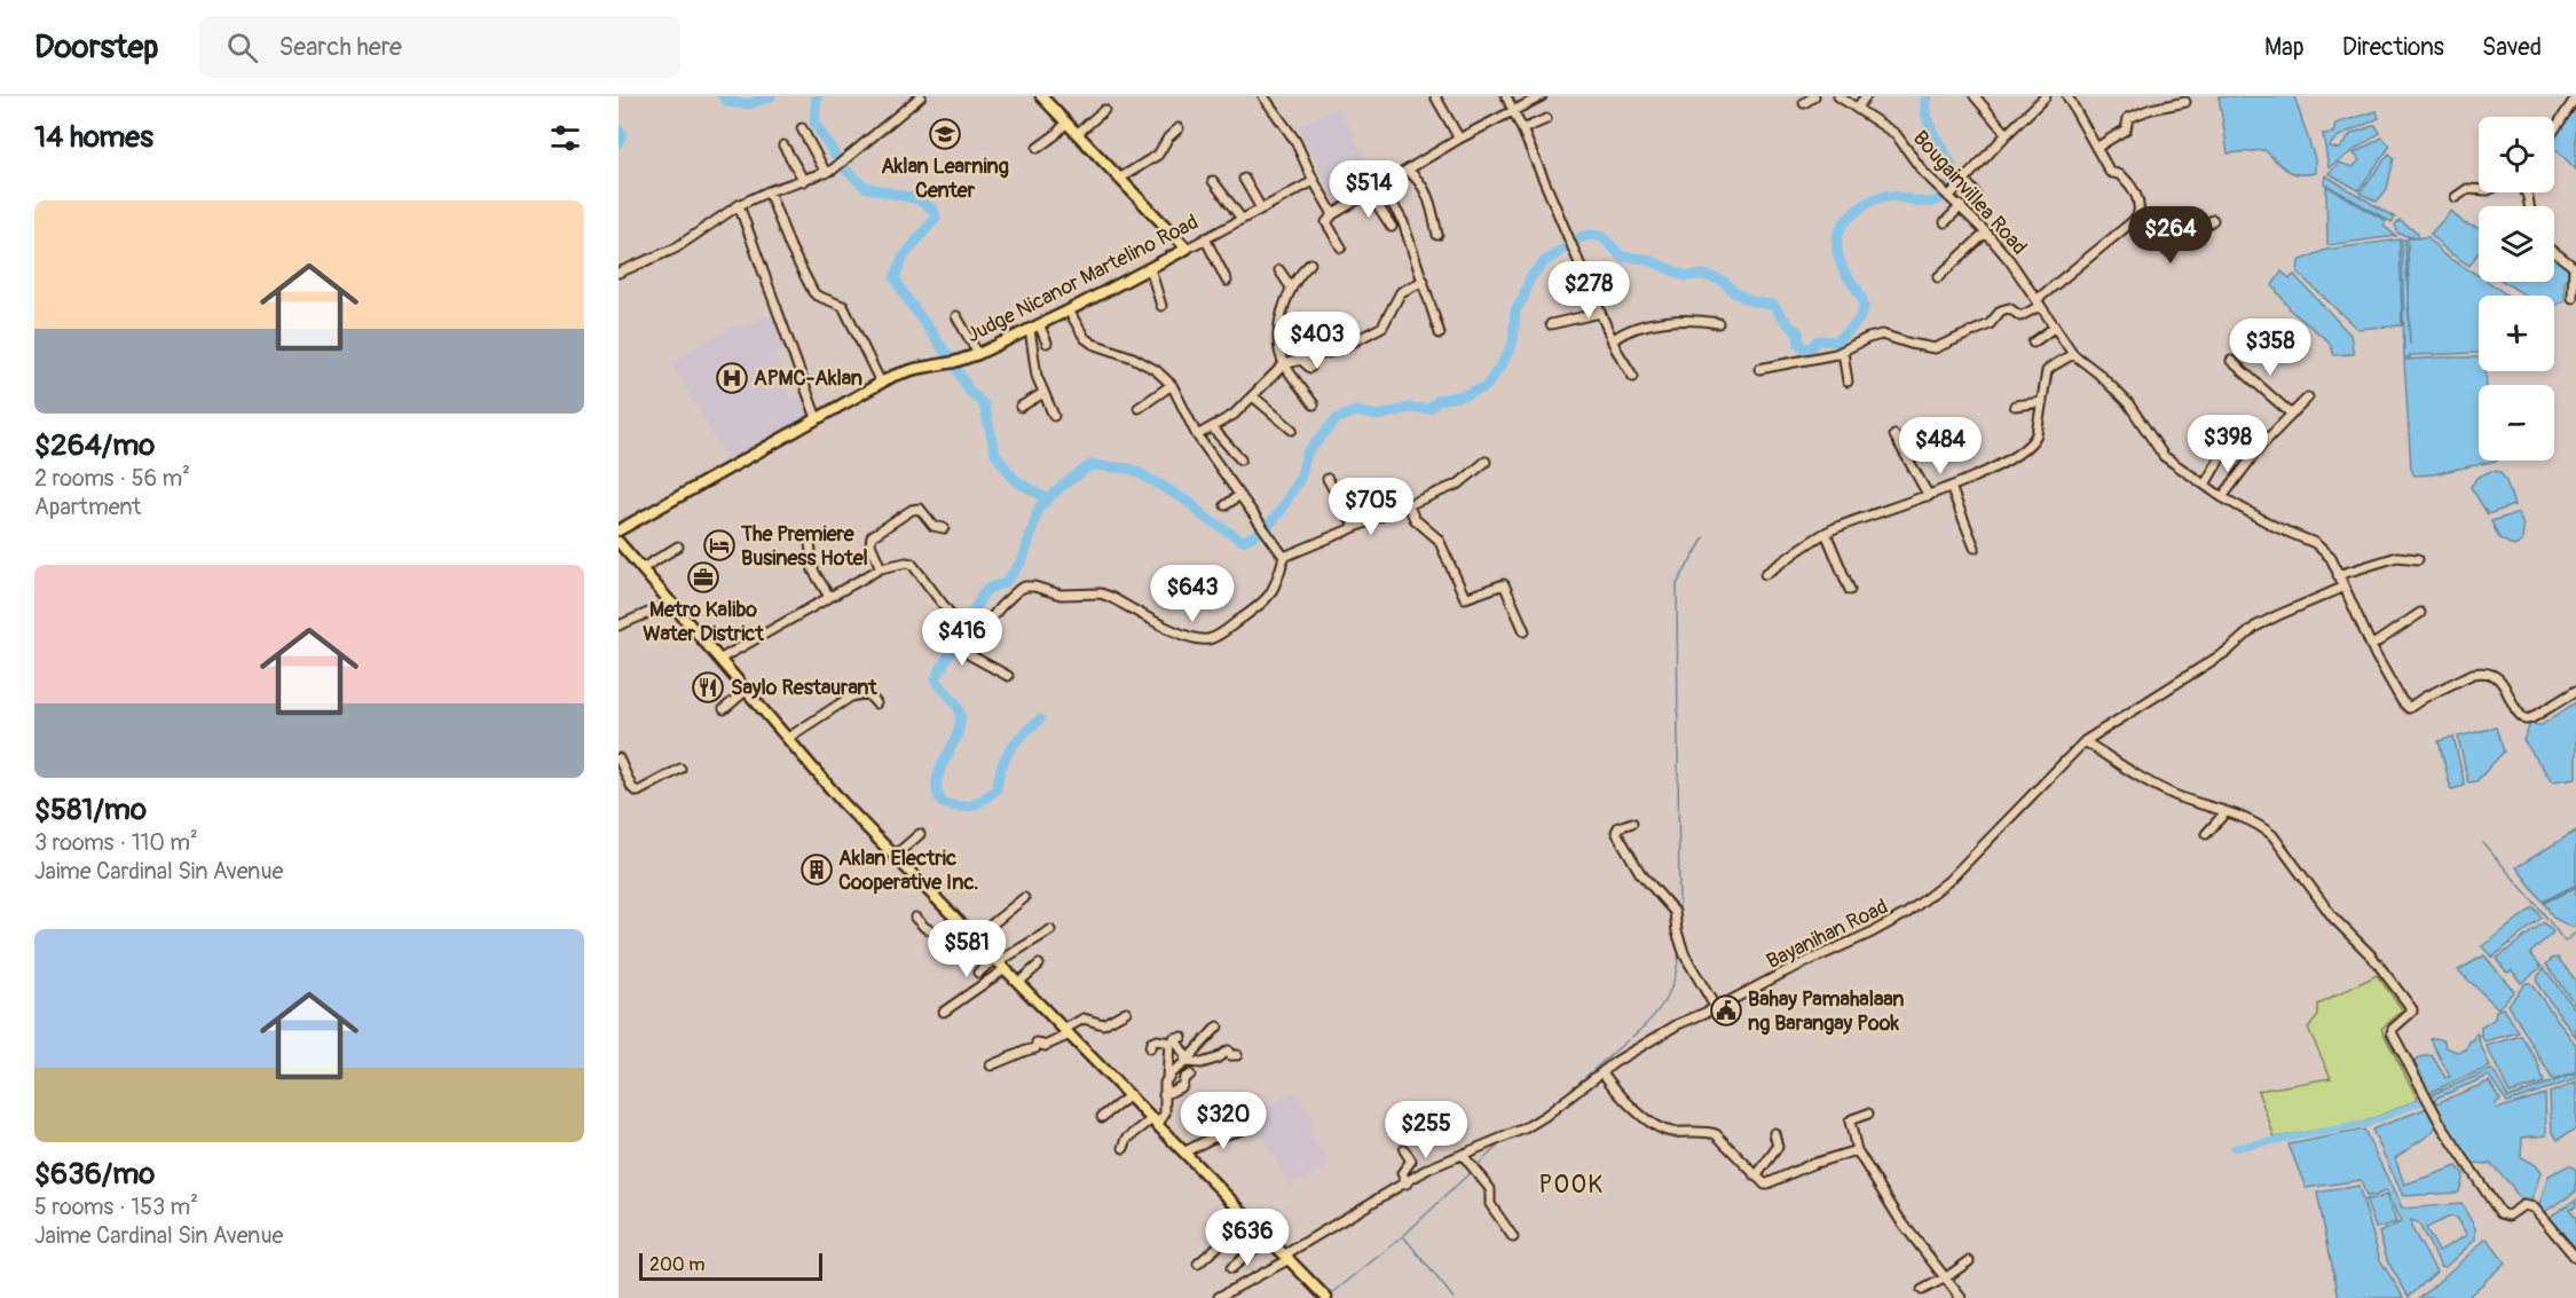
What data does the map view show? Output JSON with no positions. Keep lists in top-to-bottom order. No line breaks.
{"streets":{"main road":["Judge Nicanor Martelino Road"],"street":["Bougainvillea Road","Bayanihan Road"]},"crossings":[["Bougainvillea Road","Bayanihan Road"]],"districts":["POOK"],"places":{"school or university":["Aklan Learning Center"],"hospital":["APMC-Aklan"],"hotel":["The Premiere Business Hotel"],"office":["Metro Kalibo Water District"],"restaurant":["Saylo Restaurant"],"building":["Aklan Electric Cooperative Inc."],"public building":["Bahay Pamahalaan ng Barangay Pook"]},"scale_bar":"200 m","page":{"header":"Doorstep","search":"Search here","nav":["Map","Directions","Saved"],"heading":"14 homes","map_buttons":["+","−"],"price":["$514","$264","$278","$403","$358","$398","$484","$705","$643","$416","$581","$320","$255","$636"],"list":[{"name":"$264/mo","note":"2 rooms · 56 m² · Apartment"},{"name":"$581/mo","note":"3 rooms · 110 m² · Jaime Cardinal Sin Avenue"},{"name":"$636/mo","note":"5 rooms · 153 m² · Jaime Cardinal Sin Avenue"}],"scale":"200 m"}}
